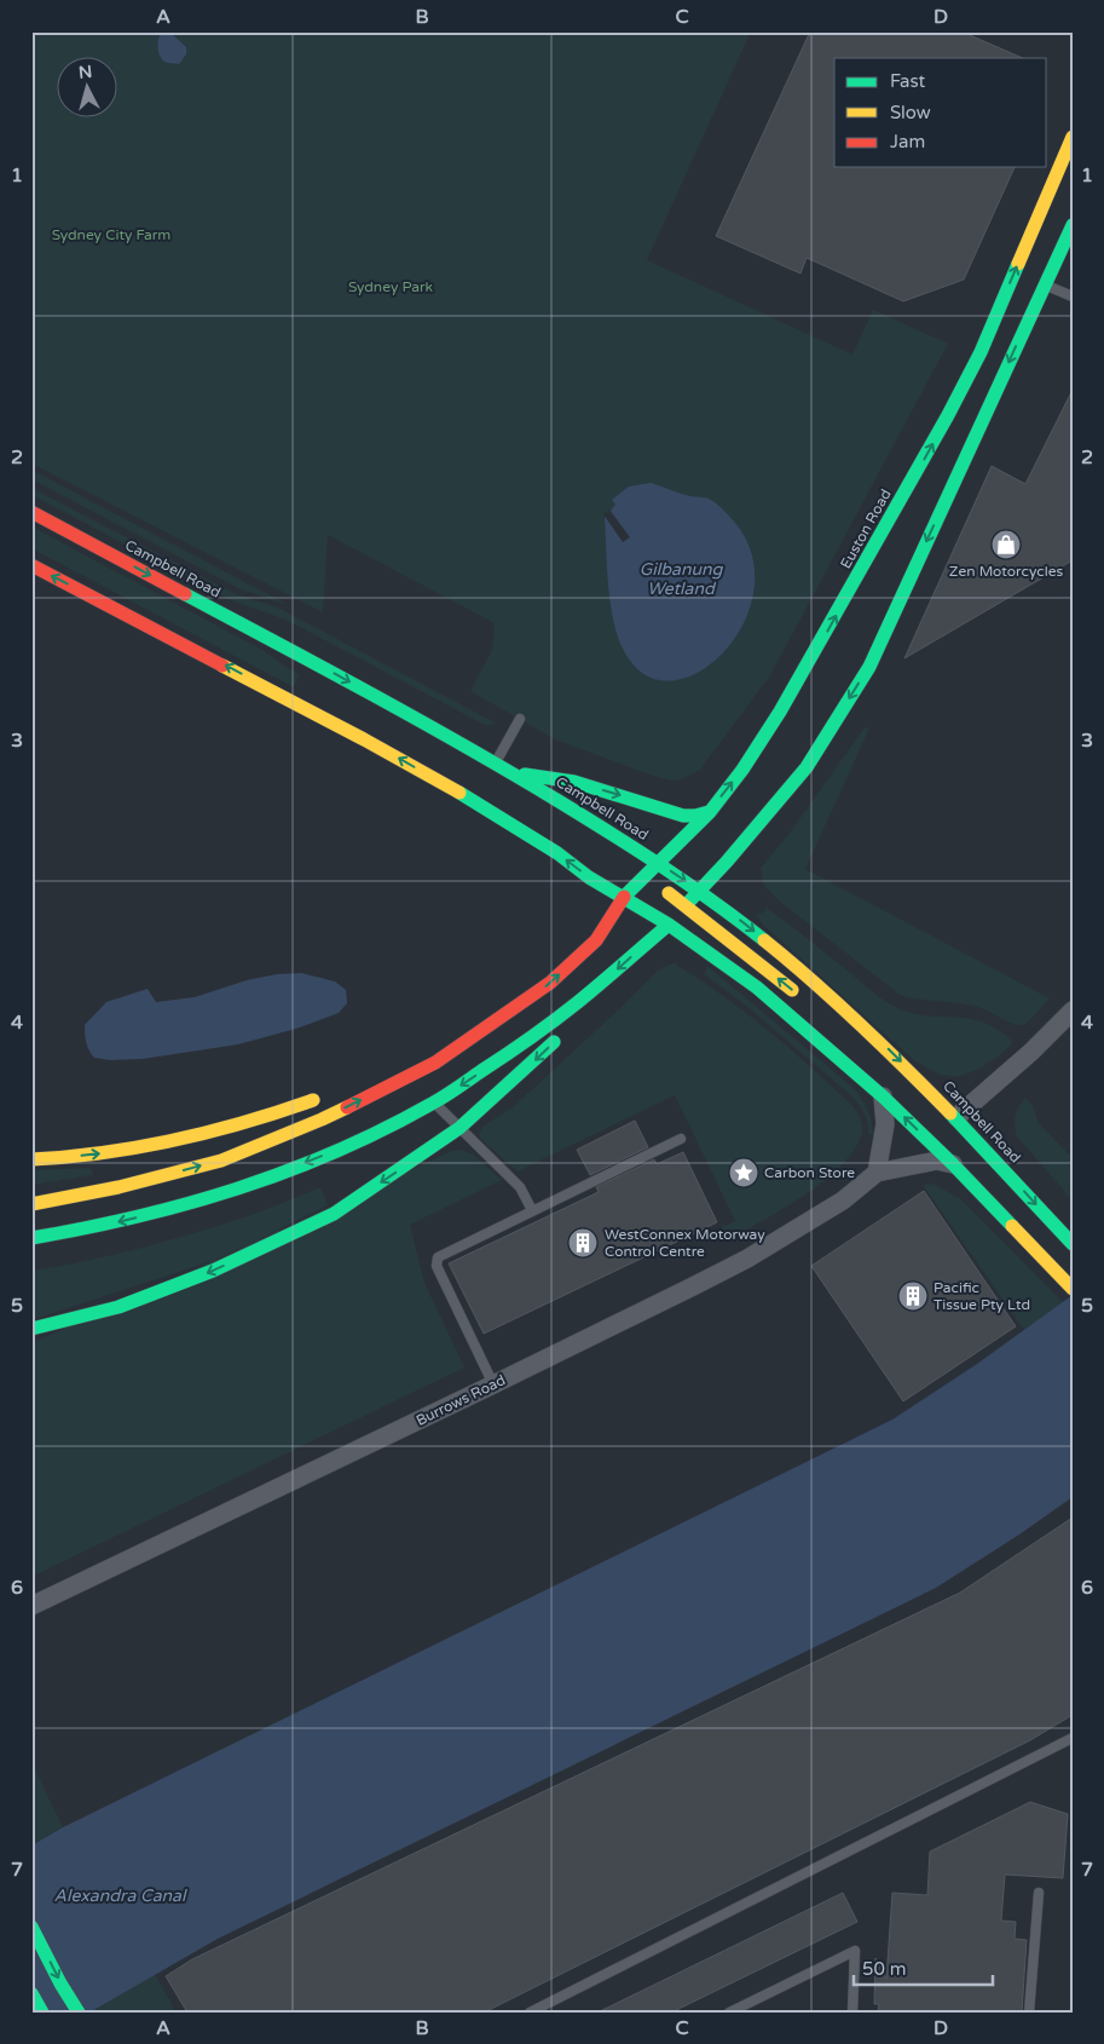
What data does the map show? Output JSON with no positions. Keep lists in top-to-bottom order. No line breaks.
{"streets":{"main road":["Euston Road","Campbell Road"],"street":["Burrows Road"]},"crossings":[["Euston Road","Campbell Road"]],"water":["Gilbanung Wetland","Alexandra Canal"],"parks":["Sydney City Farm","Sydney Park"],"places":{"shop":["Zen Motorcycles"],"place":["Carbon Store"],"building":["WestConnex Motorway Control Centre","Pacific Tissue Pty Ltd"]},"legend":["Fast","Slow","Jam"],"scale_bar":"50 m","north":"top","grid":{"columns":["A","B","C","D"],"rows":["1","2","3","4","5","6","7"]}}
